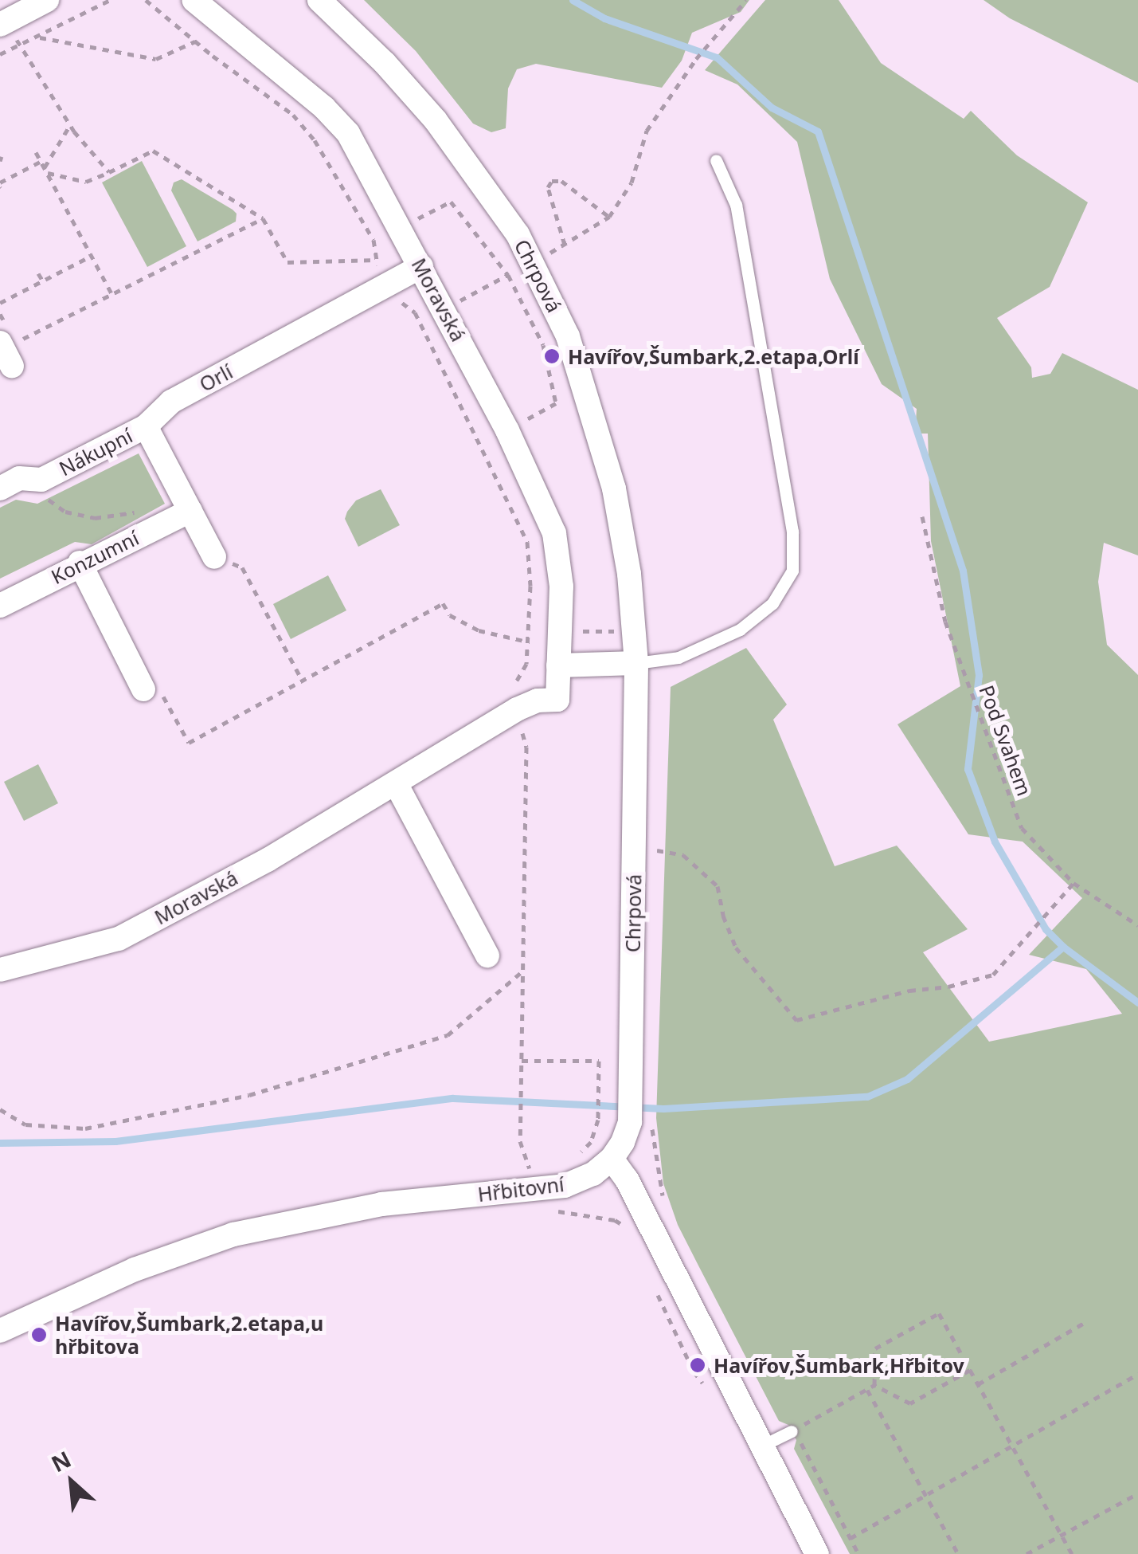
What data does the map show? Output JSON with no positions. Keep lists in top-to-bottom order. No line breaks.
{"streets":{"street":["Chrpová","Moravská","Orlí","Nákupní","Konzumní","Hřbitovní"],"path":["Pod Svahem"]},"crossings":[["Chrpová","Hřbitovní"],["Moravská","Orlí"],["Orlí","Nákupní"]],"places":["Havířov,Šumbark,2.etapa,Orlí","Havířov,Šumbark,2.etapa,u hřbitova","Havířov,Šumbark,Hřbitov"],"north":"top left"}
